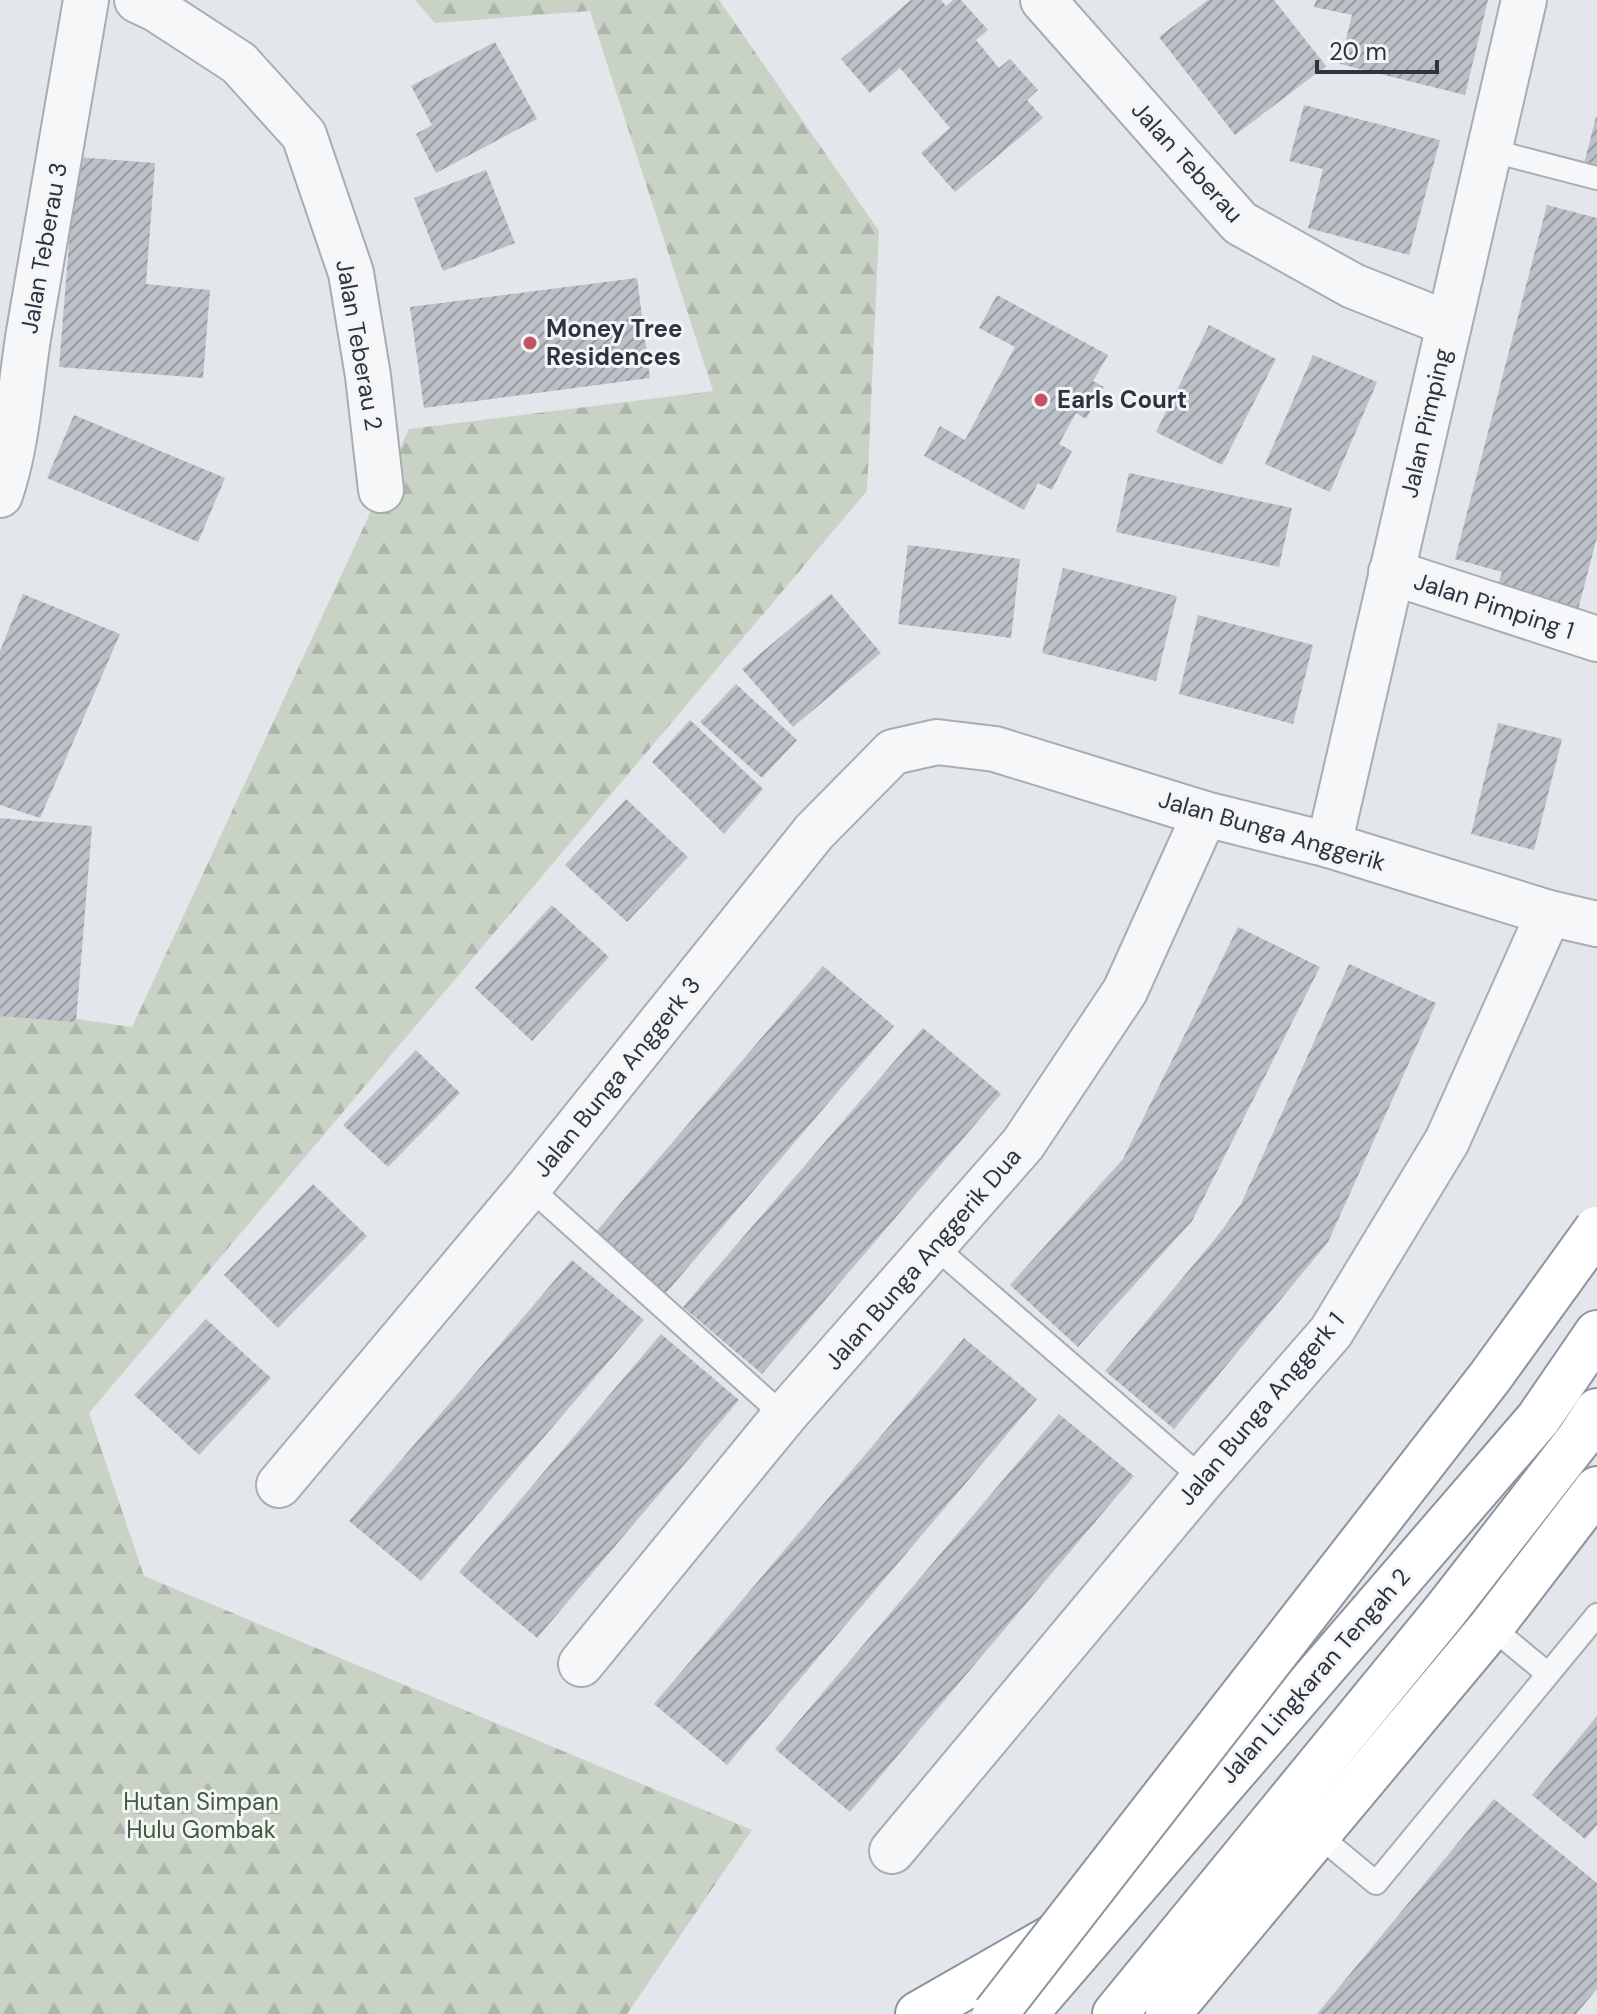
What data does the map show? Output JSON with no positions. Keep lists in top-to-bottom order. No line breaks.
{"streets":{"highway":["Jalan Lingkaran Tengah 2"],"street":["Jalan Teberau","Jalan Teberau 3","Jalan Teberau 2","Jalan Pimping","Jalan Pimping 1","Jalan Bunga Anggerik","Jalan Bunga Anggerk 3","Jalan Bunga Anggerik Dua","Jalan Bunga Anggerk 1"]},"crossings":[["Jalan Teberau","Jalan Pimping"],["Jalan Pimping","Jalan Pimping 1"],["Jalan Pimping","Jalan Bunga Anggerik"],["Jalan Bunga Anggerik","Jalan Bunga Anggerk 3"],["Jalan Bunga Anggerik","Jalan Bunga Anggerik Dua"],["Jalan Bunga Anggerik","Jalan Bunga Anggerk 1"]],"parks":["Hutan Simpan Hulu Gombak"],"places":["Money Tree Residences","Earls Court"],"scale_bar":"20 m"}
